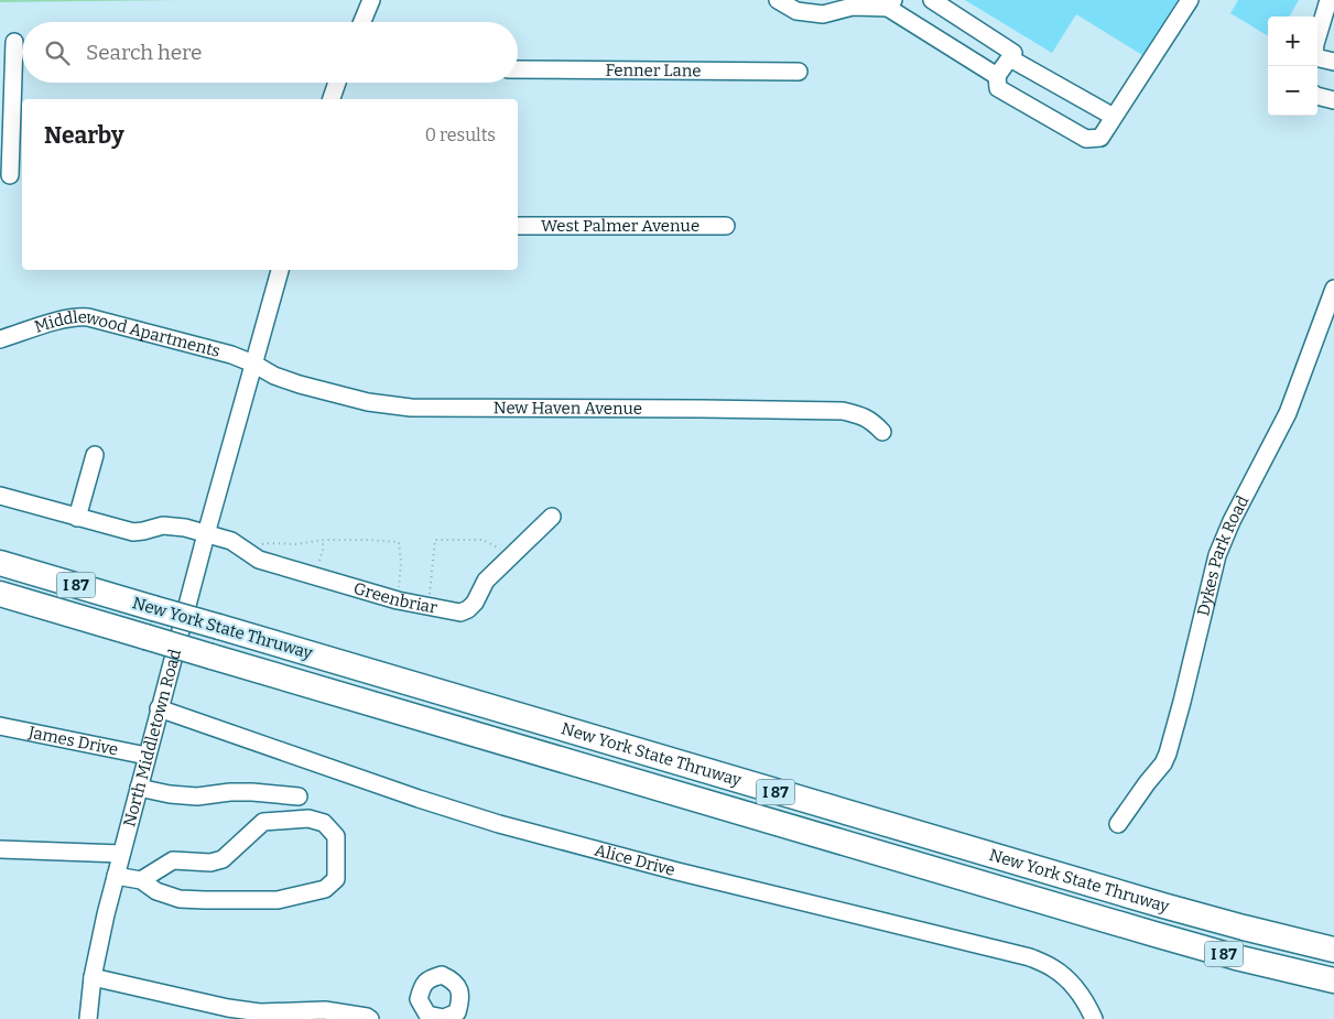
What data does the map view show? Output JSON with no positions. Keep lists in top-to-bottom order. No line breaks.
{"streets":{"highway":["I 87","New York State Thruway"],"street":["Fenner Lane","West Palmer Avenue","Middlewood Apartments","New Haven Avenue","Dykes Park Road","Greenbriar","North Middletown Road","James Drive","Alice Drive"]},"crossings":[["Middlewood Apartments","New Haven Avenue"],["Middlewood Apartments","North Middletown Road"],["New Haven Avenue","North Middletown Road"],["Greenbriar","North Middletown Road"],["North Middletown Road","James Drive"],["North Middletown Road","Alice Drive"]],"page":{"map_buttons":["+","−"],"search":"Search here","heading":["Nearby","0 results"]}}
